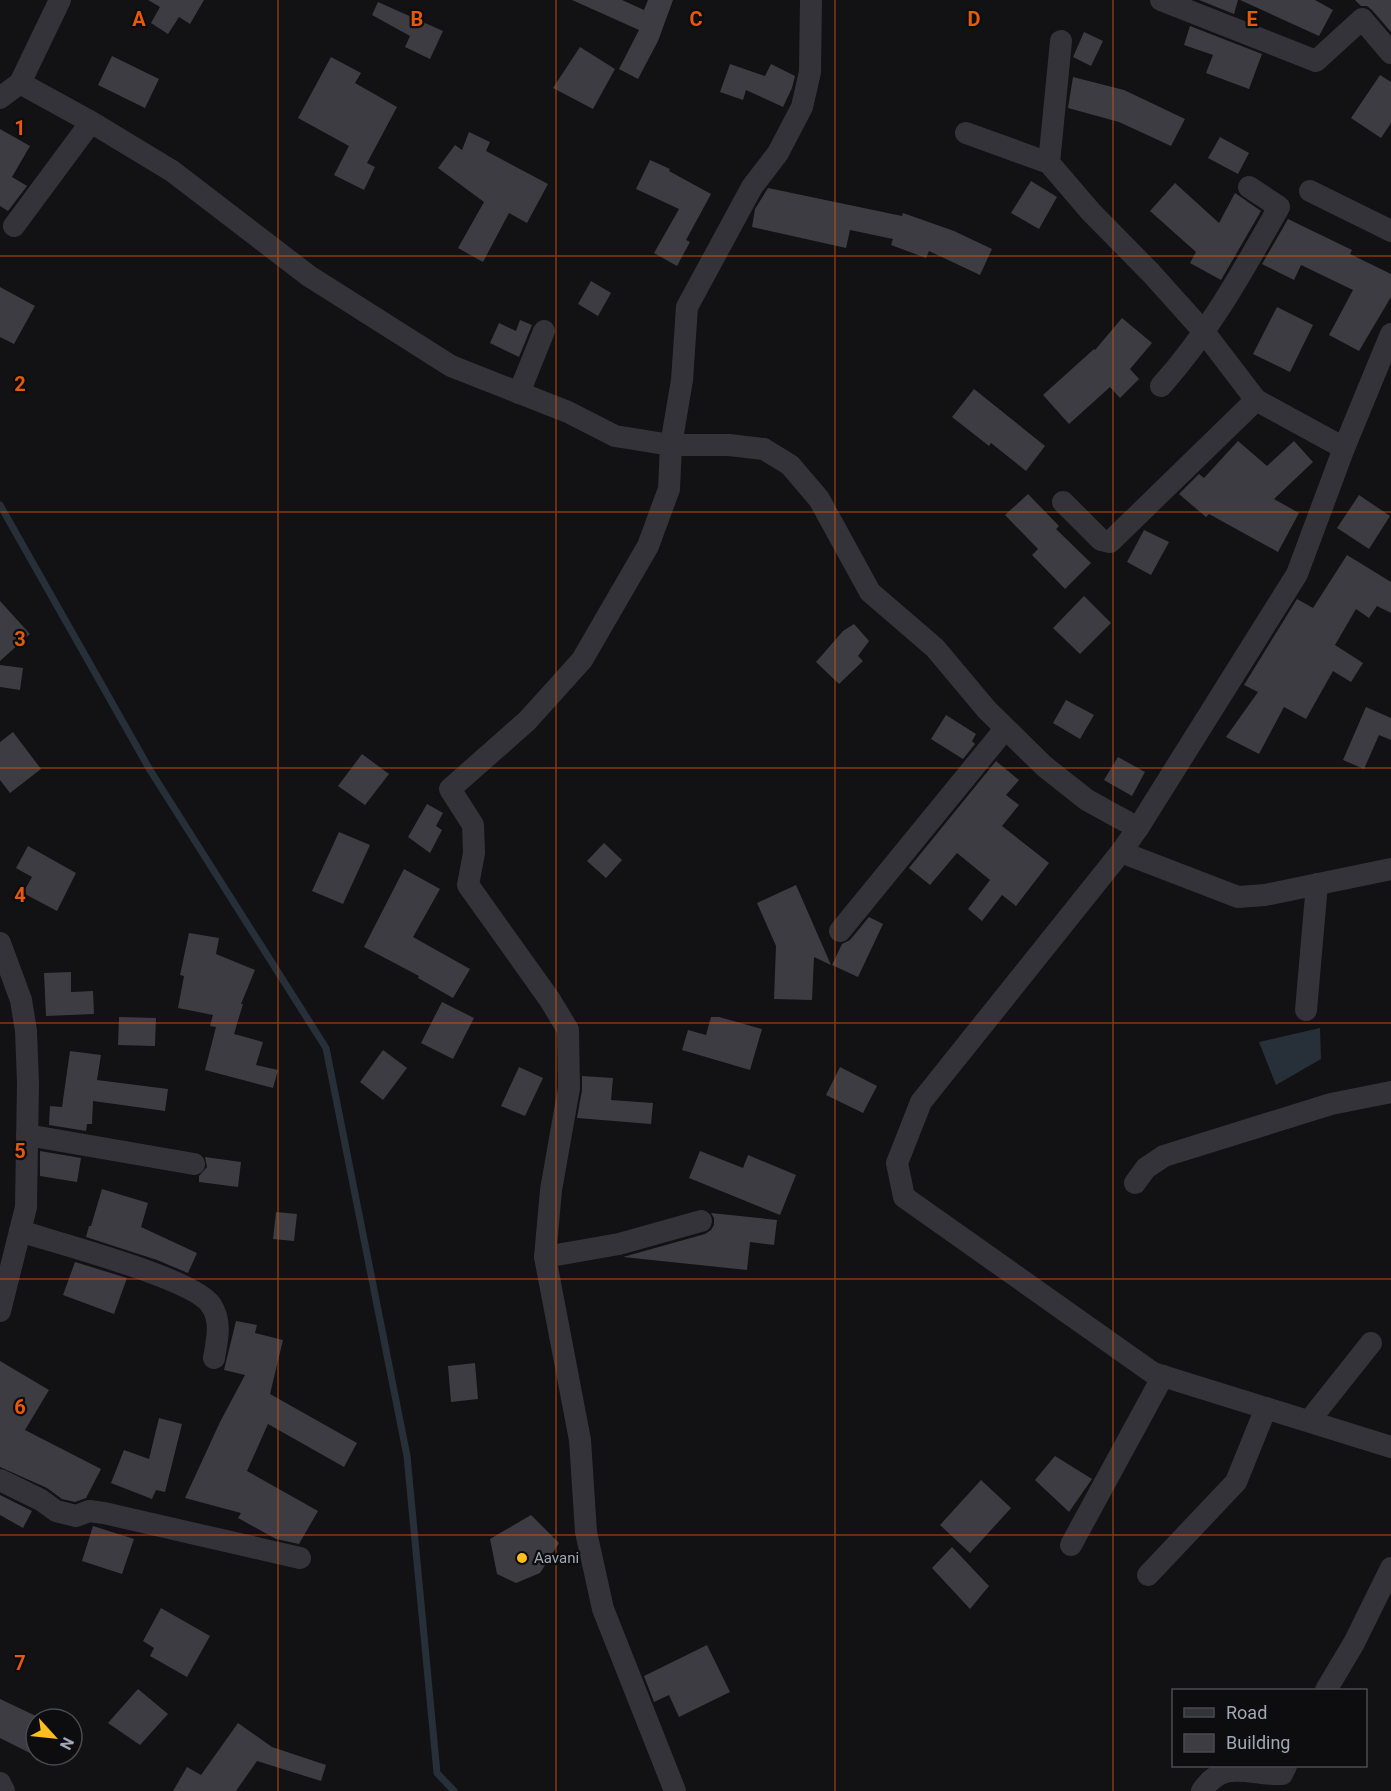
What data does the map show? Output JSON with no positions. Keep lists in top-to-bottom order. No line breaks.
{"places":["Aavani"],"legend":["Road","Building"],"north":"bottom right","grid":{"columns":["A","B","C","D","E"],"rows":["1","2","3","4","5","6","7"]}}
